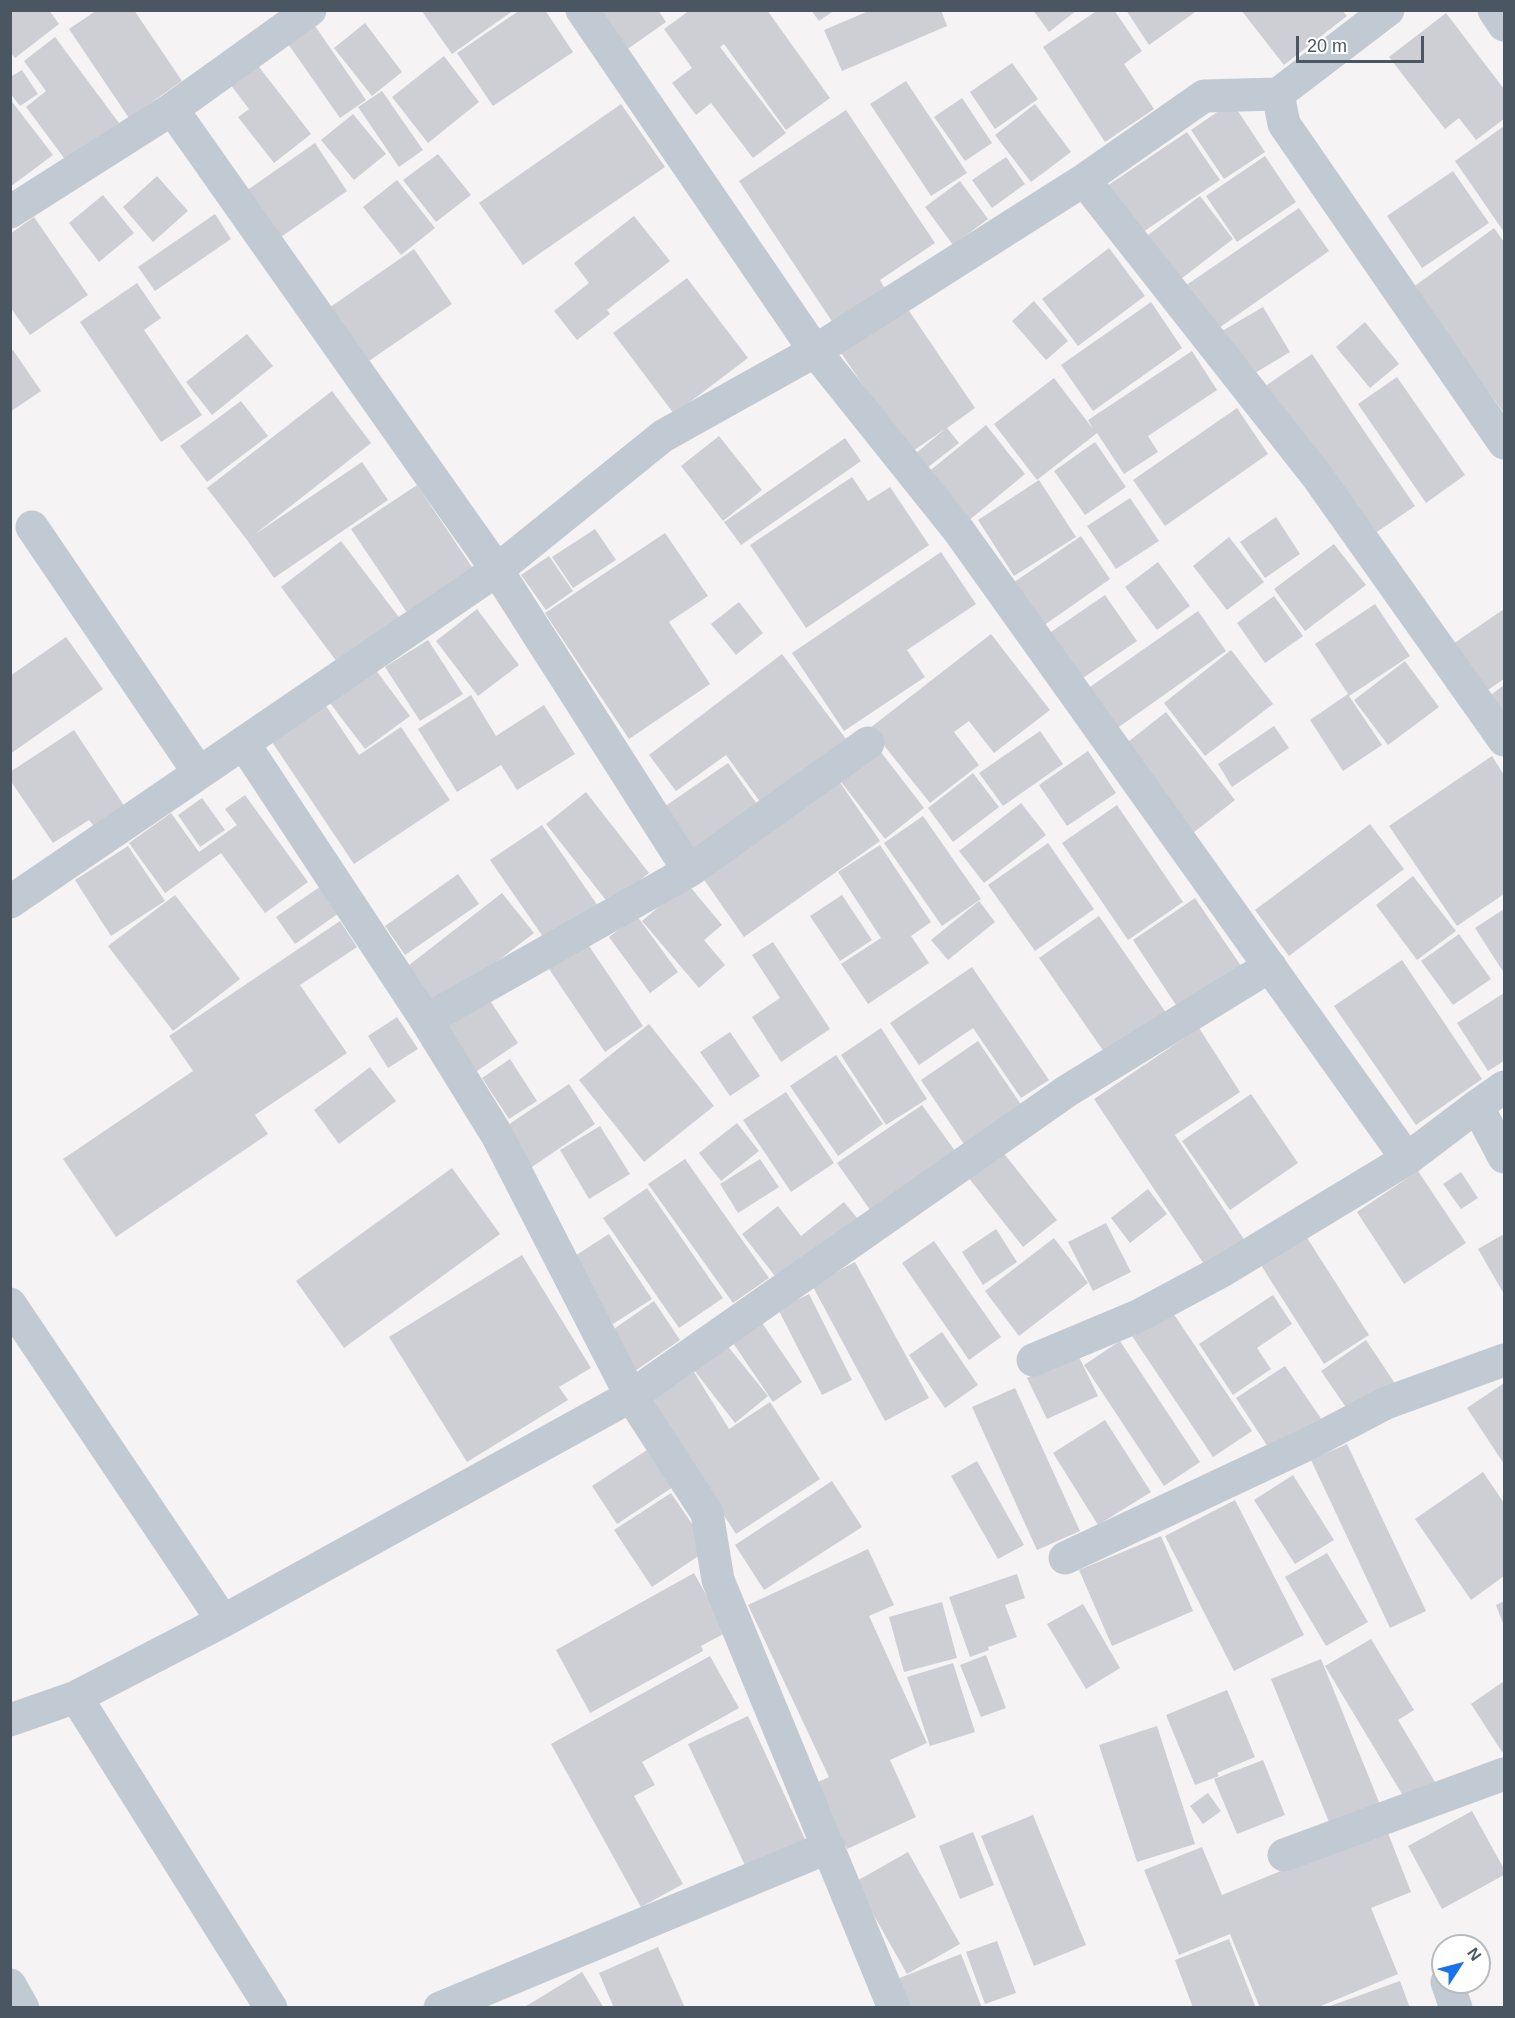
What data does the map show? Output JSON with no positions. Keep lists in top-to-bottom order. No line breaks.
{"scale_bar":"20 m","north":"top right"}
